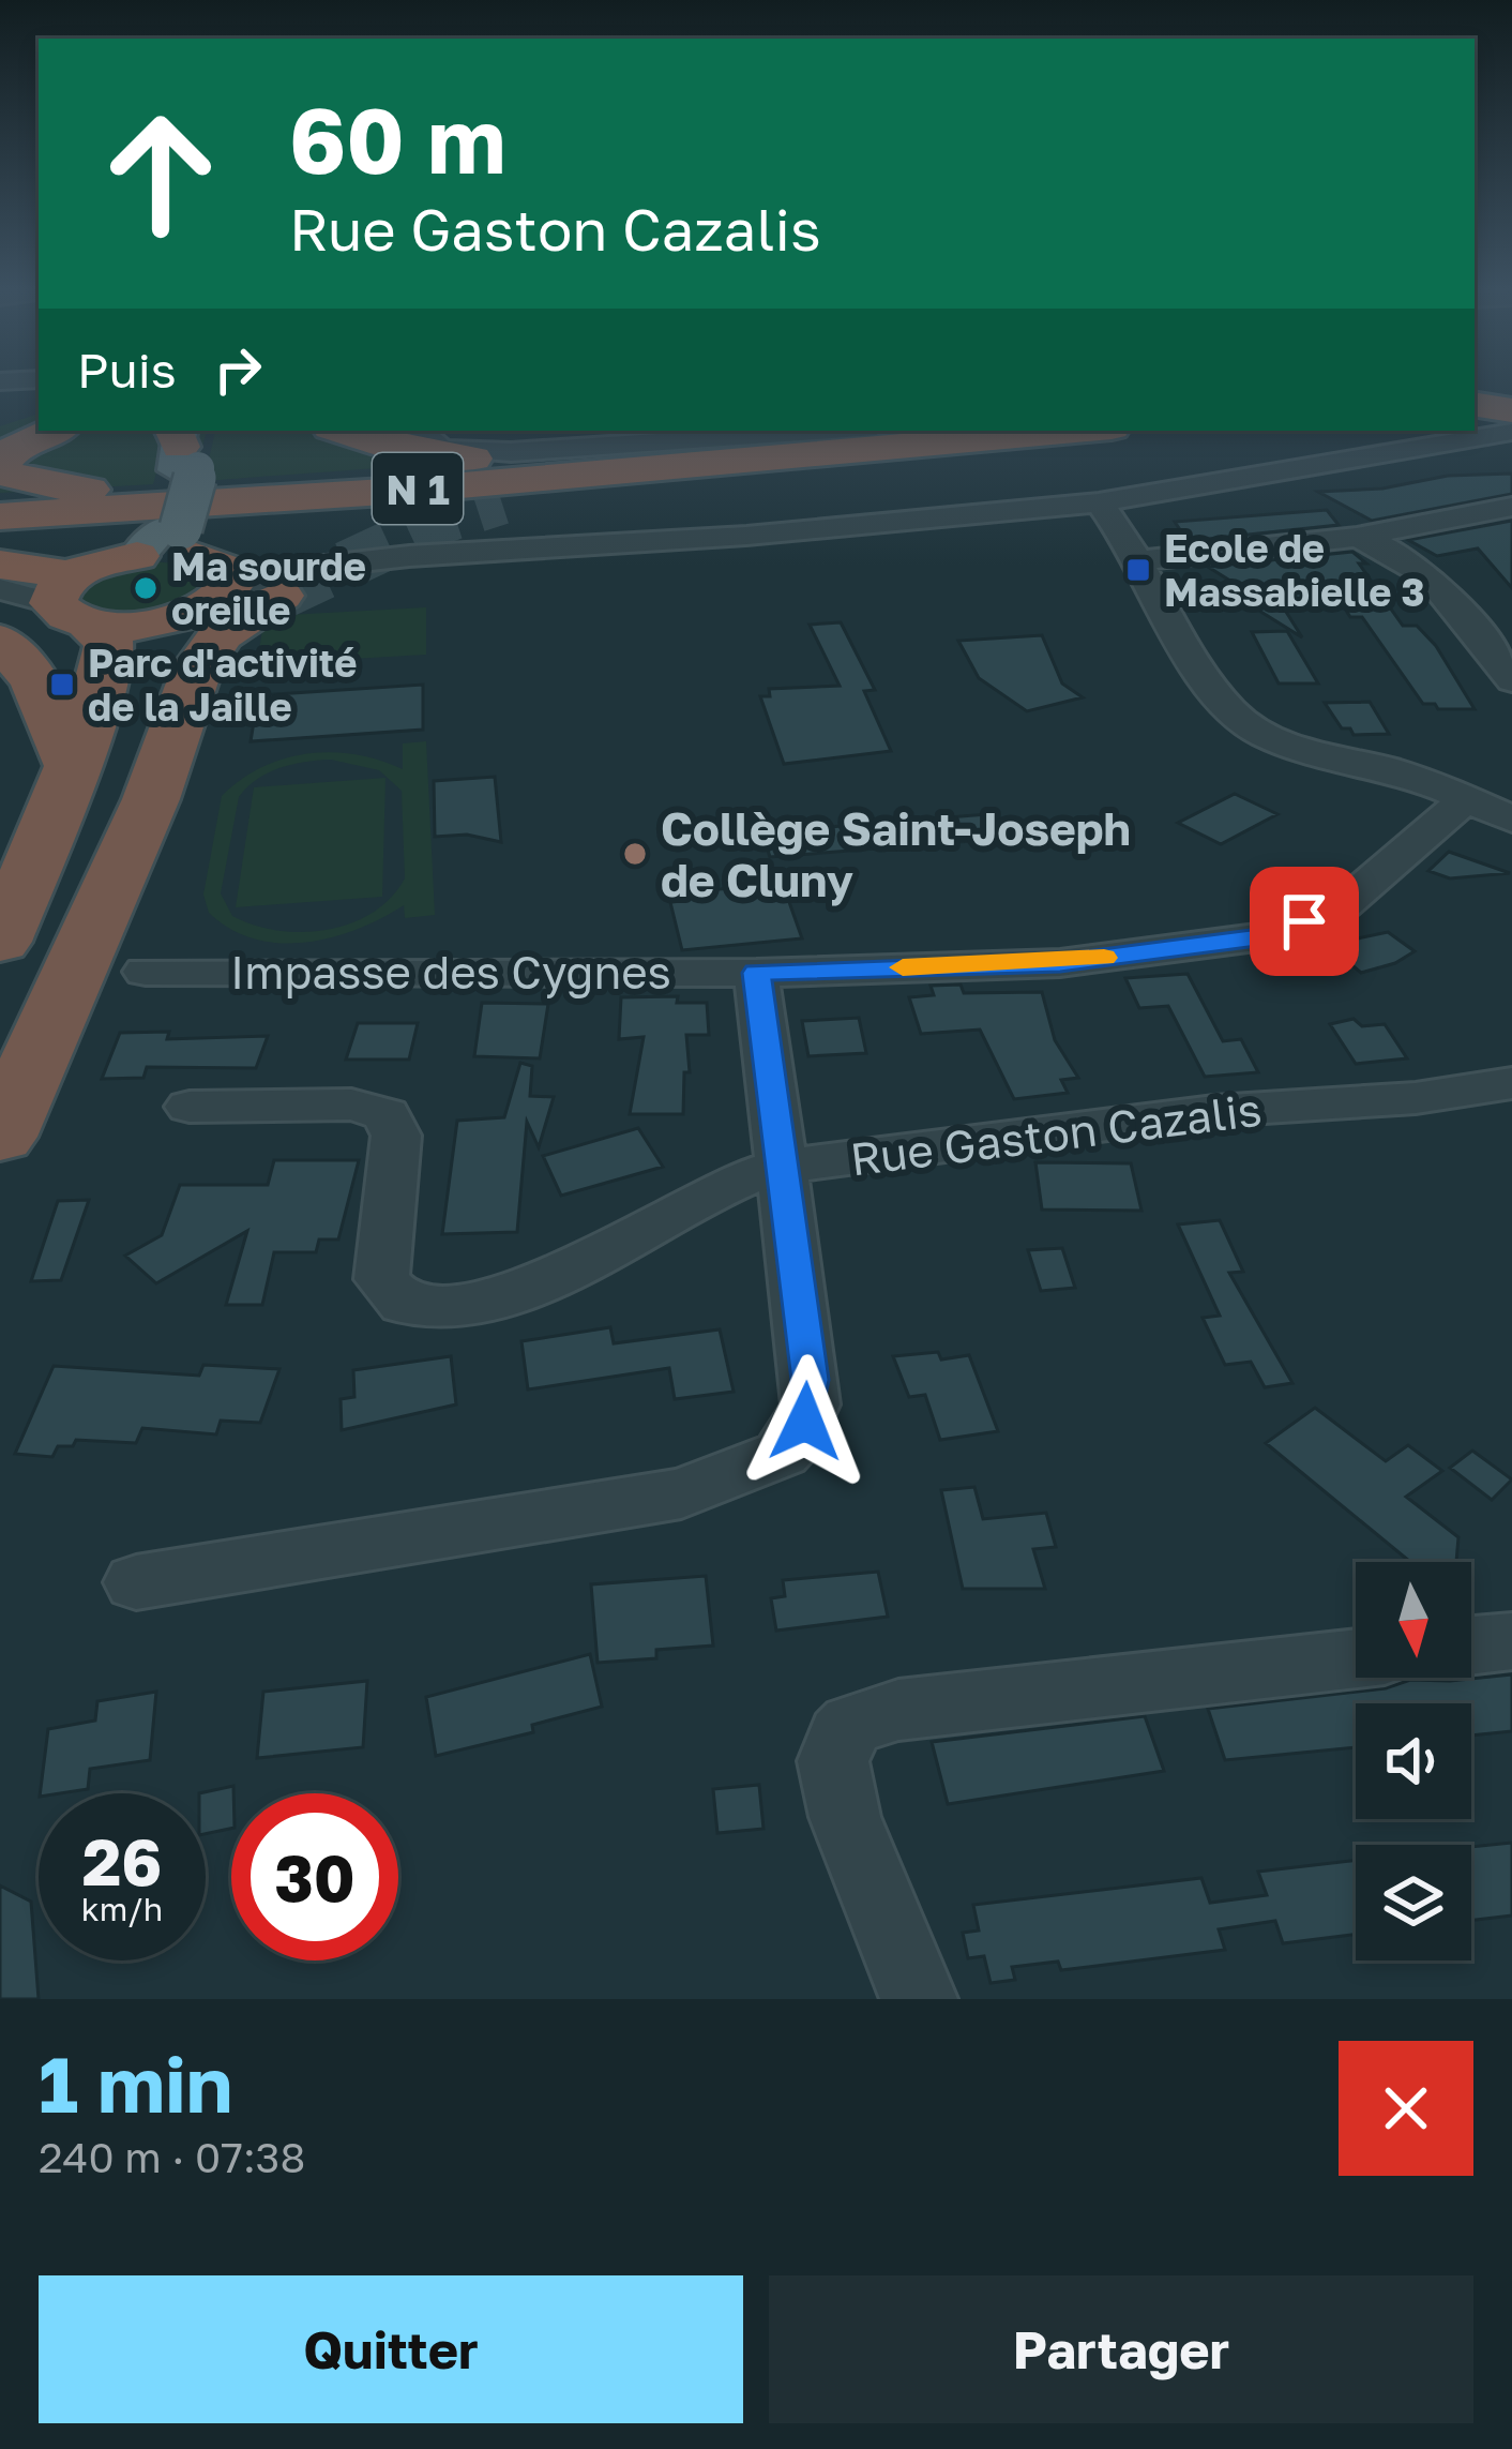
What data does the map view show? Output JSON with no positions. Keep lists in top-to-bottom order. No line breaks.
{"streets":{"highway":["N 1"],"street":["Impasse des Cygnes","Rue Gaston Cazalis"]},"places":{"transit":["Ecole de Massabielle 3","Parc d'activité de la Jaille"],"other":["Ma sourde oreille","Collège Saint-Joseph de Cluny"]},"north":"bottom","page":{"turn":["60 m","Rue Gaston Cazalis"],"then":"Puis","speed":"26 km/h","limit":"30","heading":["1 min","240 m · 07:38"],"buttons":["Quitter","Partager"]}}
